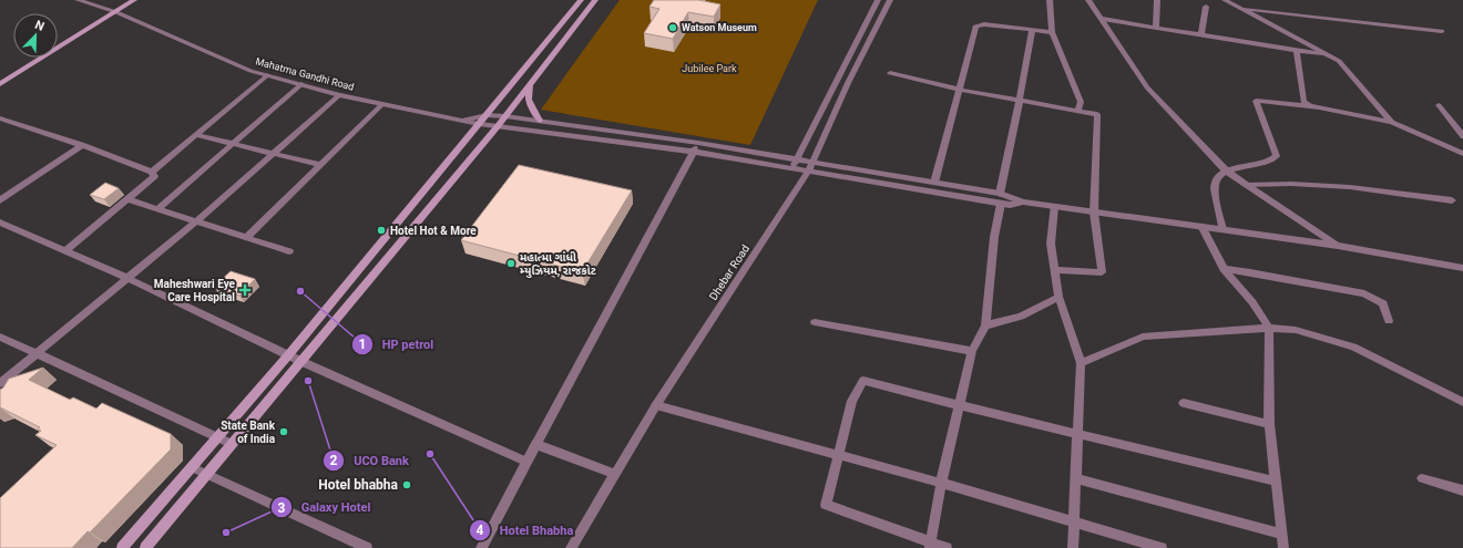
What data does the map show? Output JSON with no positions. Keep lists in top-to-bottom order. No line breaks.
{"streets":{"street":["Mahatma Gandhi Road","Dhebar Road"]},"crossings":[["Mahatma Gandhi Road","Dhebar Road"]],"parks":["Jubilee Park"],"places":{"other":["Watson Museum","Hotel Hot & More","મહાત્મા ગાંધી મ્યુઝિયમ, રાજકોટ","HP petrol","UCO Bank","State Bank of India","Hotel Bhabha","Hotel bhabha","Galaxy Hotel"],"health":["Maheshwari Eye Care Hospital"]},"north":"top right"}
